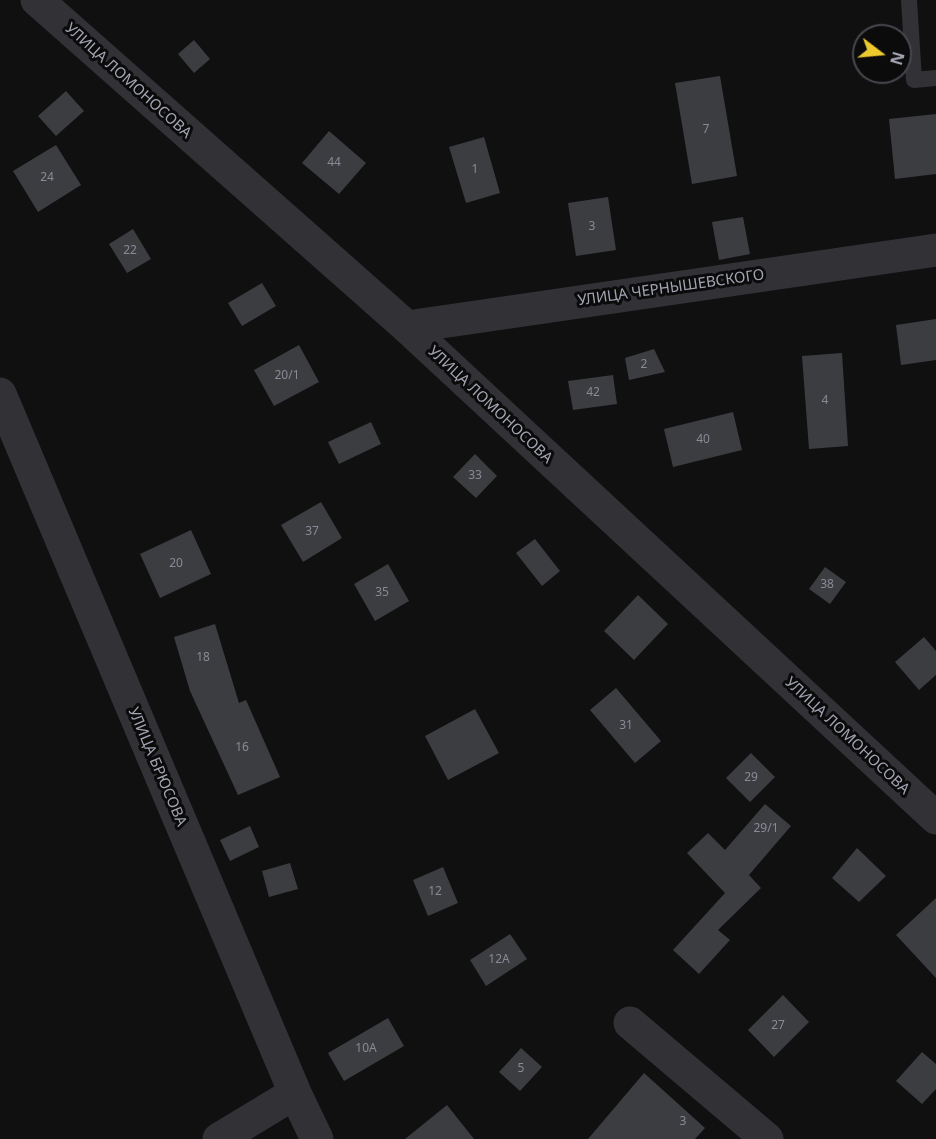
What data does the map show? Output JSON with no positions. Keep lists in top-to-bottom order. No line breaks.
{"streets":{"street":["УЛИЦА ЛОМОНОСОВА","УЛИЦА ЧЕРНЫШЕВСКОГО","УЛИЦА БРЮСОВА"]},"crossings":[["УЛИЦА ЛОМОНОСОВА","УЛИЦА ЧЕРНЫШЕВСКОГО"]],"house_numbers":["7","44","1","24","3","22","2","20/1","42","4","40","33","37","20","38","35","18","31","16","29","29/1","12","12А","27","10А","5","3"],"north":"right"}
